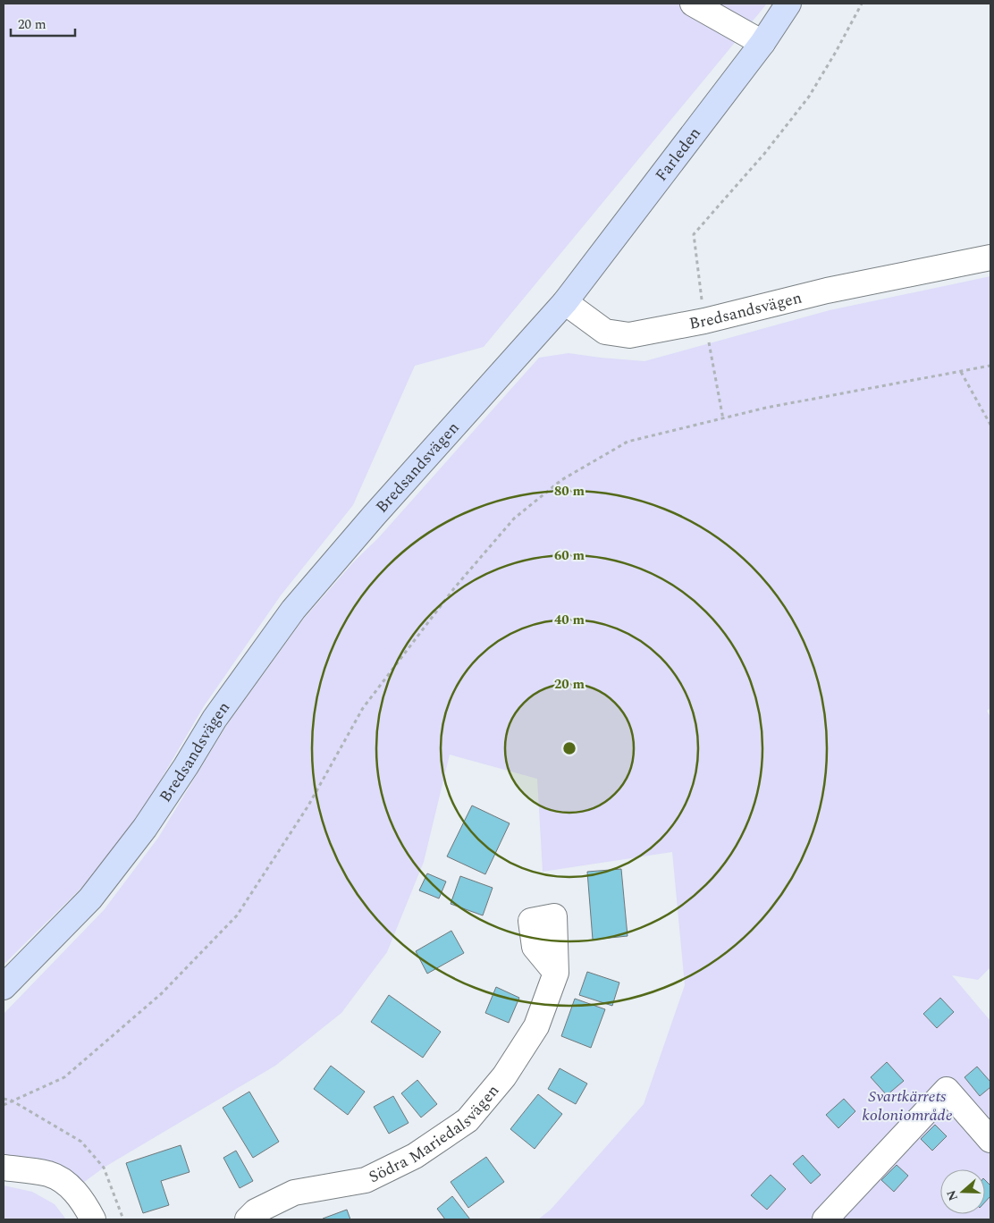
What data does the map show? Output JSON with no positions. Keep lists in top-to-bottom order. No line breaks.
{"streets":{"street":["Farleden","Bredsandsvägen","Södra Mariedalsvägen"]},"crossings":[["Farleden","Bredsandsvägen"]],"parks":["Svartkärrets koloniområde"],"scale_bar":"20 m","north":"left","rings":["80 m","60 m","40 m","20 m"]}
